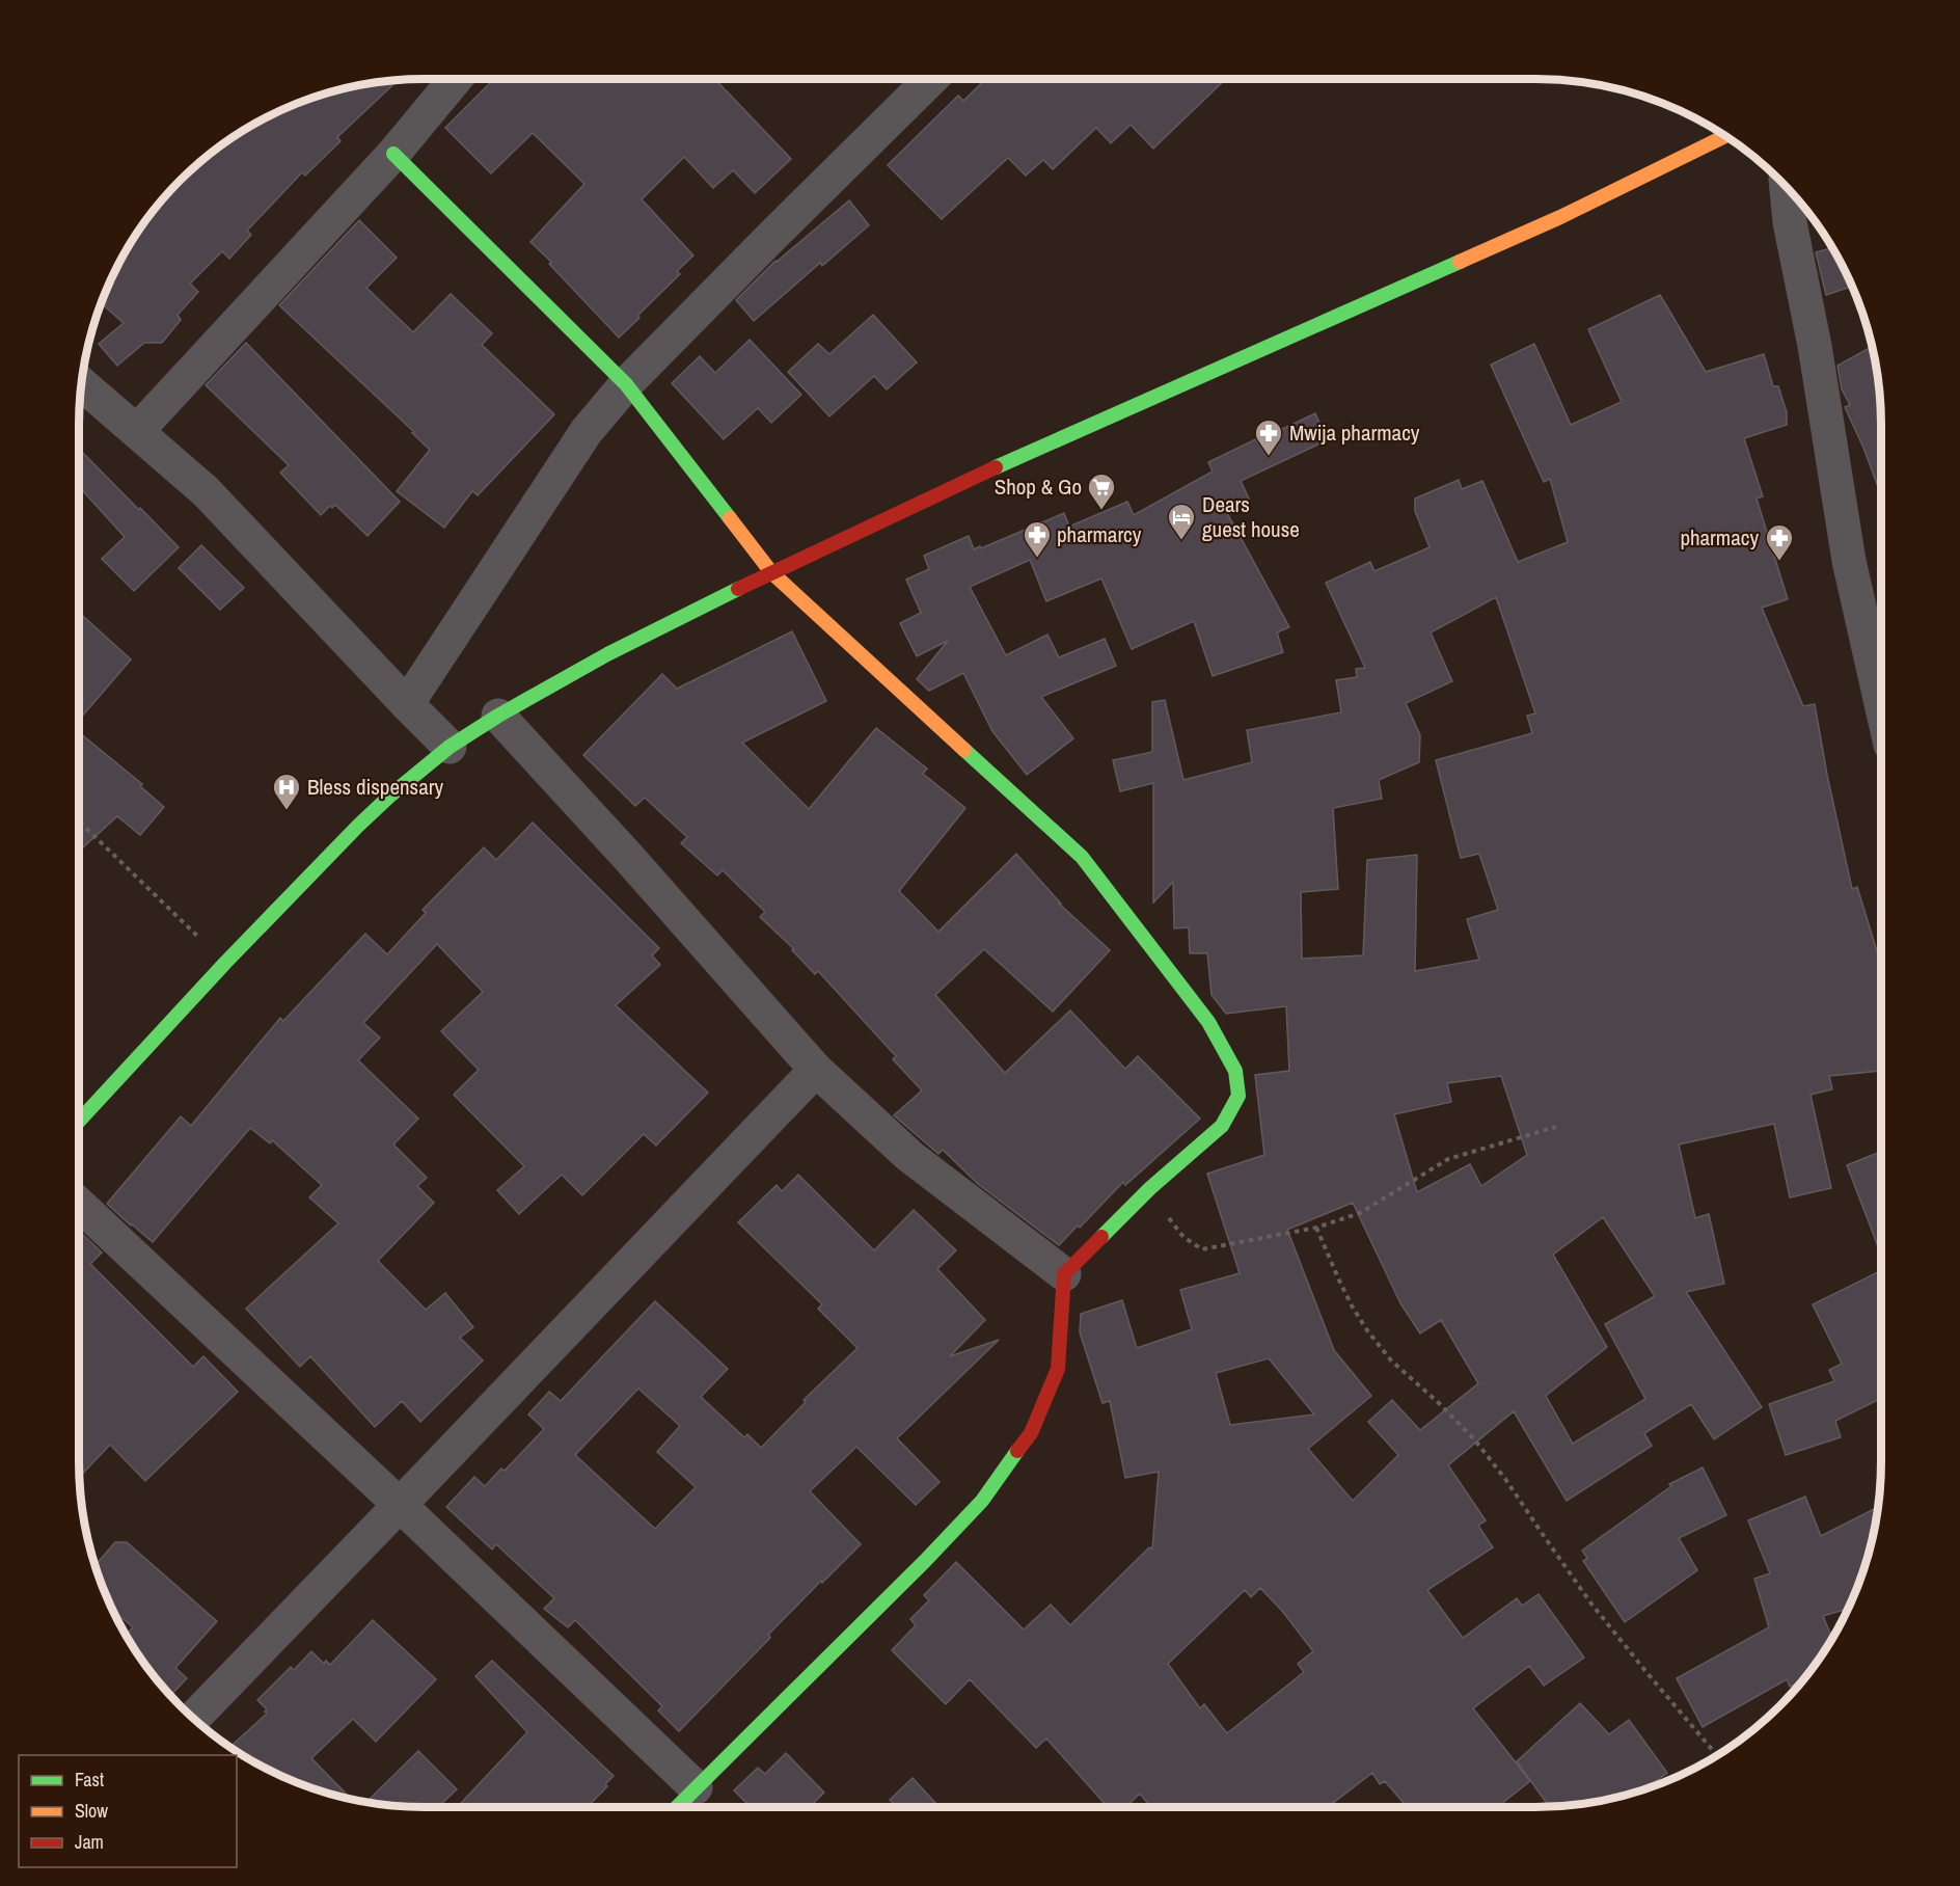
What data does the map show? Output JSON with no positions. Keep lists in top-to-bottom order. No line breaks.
{"places":{"pharmacy":["Mwija pharmacy","pharmarcy","pharmacy"],"supermarket":["Shop & Go"],"hotel":["Dears guest house"],"hospital":["Bless dispensary"]},"legend":["Fast","Slow","Jam"]}
